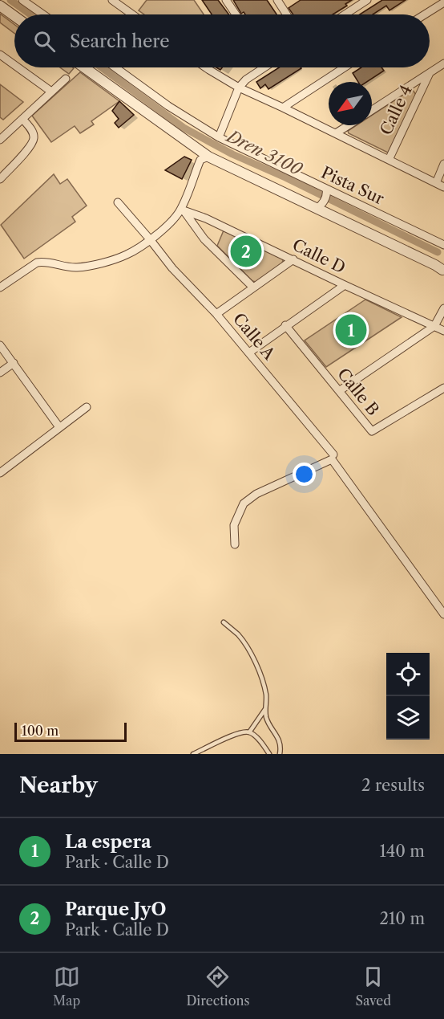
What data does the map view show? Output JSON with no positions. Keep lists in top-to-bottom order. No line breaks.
{"streets":{"street":["Calle 4","Pista Sur","Calle D","Calle A","Calle B"]},"water":["Dren 3100"],"scale_bar":"100 m","north":"bottom left","page":{"search":"Search here","pins":["2","1"],"scale":"100 m","heading":["Nearby","2 results"],"list":[{"mark":"1","name":"La espera","note":"Park · Calle D","value":"140 m"},{"mark":"2","name":"Parque JyO","note":"Park · Calle D","value":"210 m"}],"nav":["Map","Directions","Saved"]}}
